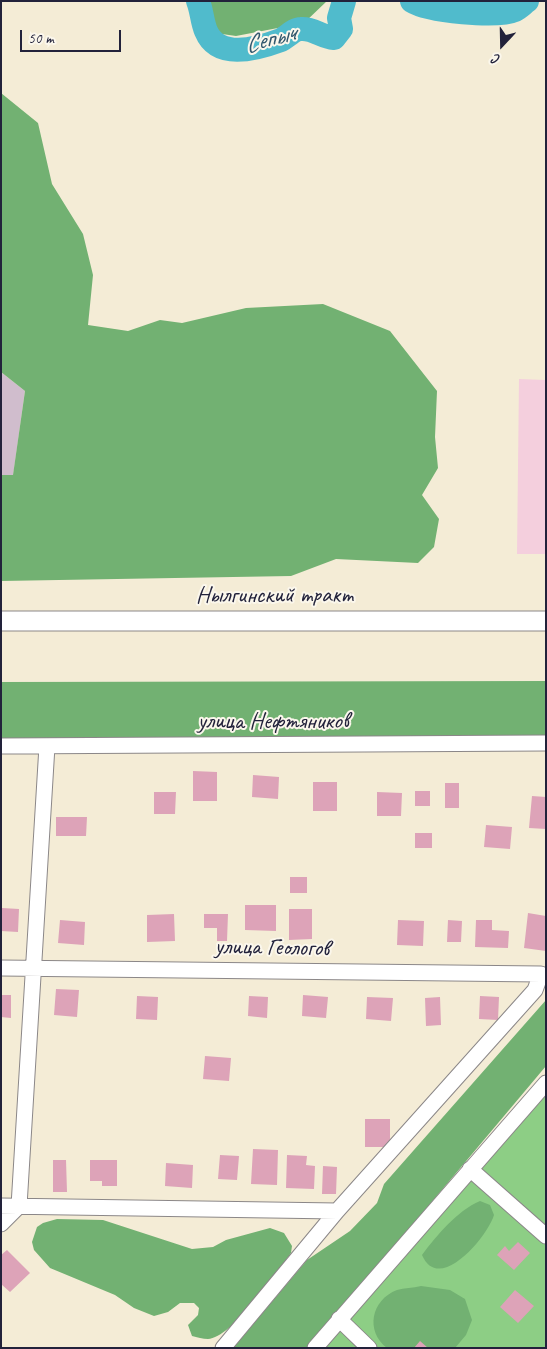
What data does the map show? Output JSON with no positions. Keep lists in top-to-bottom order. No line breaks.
{"streets":{"main road":["Нылгинский тракт"],"street":["улица Нефтяников","улица Геологов"]},"water":["Сепыч"],"scale_bar":"50 m","north":"bottom"}
